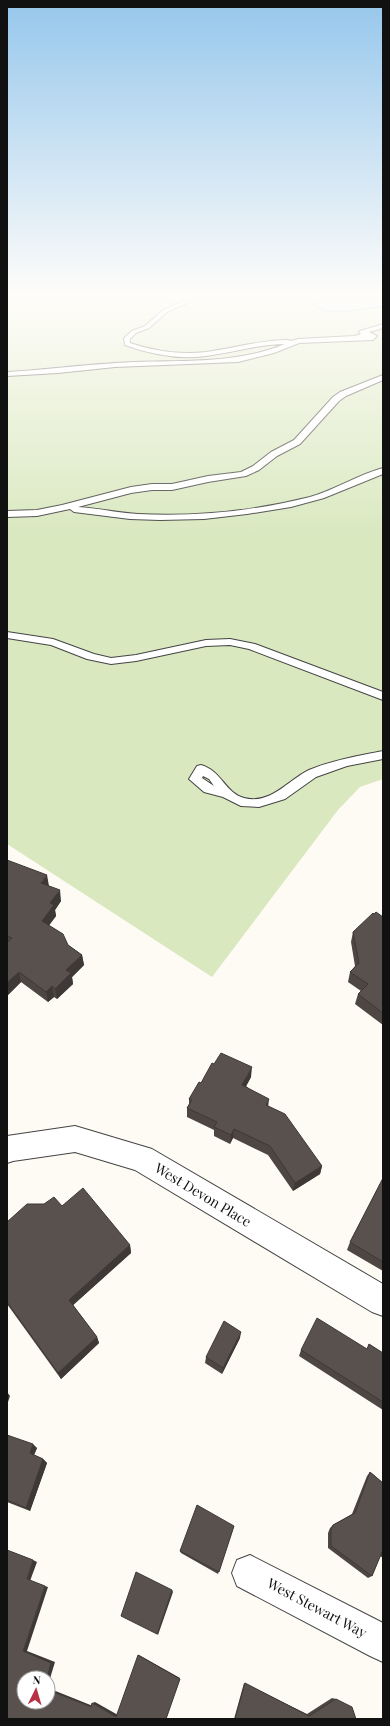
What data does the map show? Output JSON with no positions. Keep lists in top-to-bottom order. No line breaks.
{"streets":{"street":["West Devon Place","West Stewart Way"]},"north":"top"}
